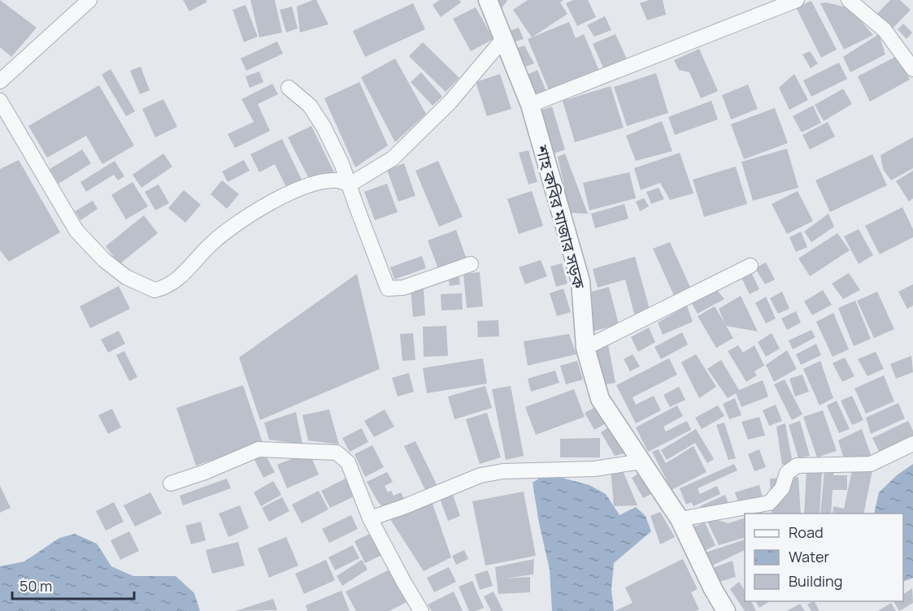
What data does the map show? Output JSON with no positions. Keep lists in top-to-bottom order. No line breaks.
{"streets":{"street":["শাহ কবির মাজার সড়ক"]},"legend":["Road","Water","Building"],"scale_bar":"50 m"}
